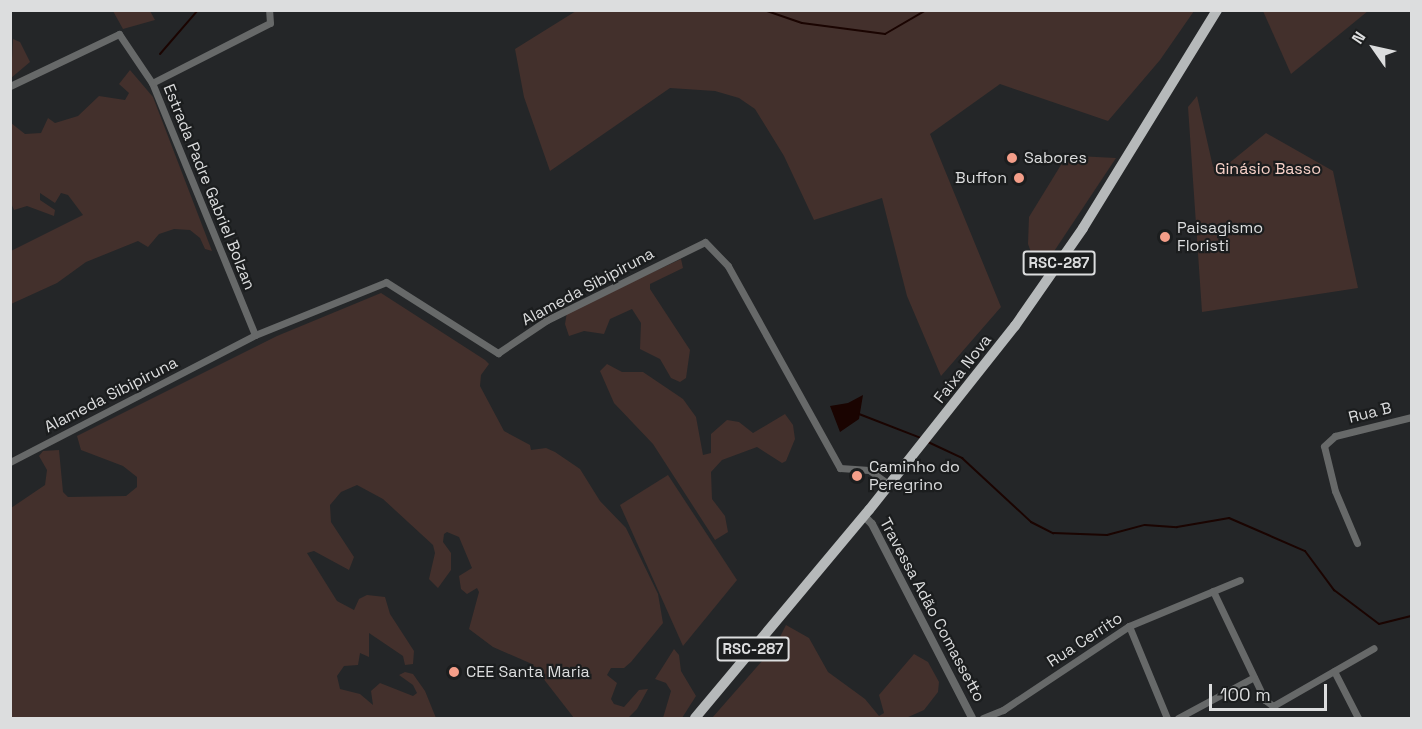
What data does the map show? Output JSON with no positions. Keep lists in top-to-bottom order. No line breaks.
{"streets":{"highway":["RSC-287","Faixa Nova"],"street":["Estrada Padre Gabriel Bolzan","Alameda Sibipiruna","Rua B","Travessa Adão Comassetto","Rua Cerrito"]},"crossings":[["Estrada Padre Gabriel Bolzan","Alameda Sibipiruna"],["Alameda Sibipiruna","Faixa Nova"],["Faixa Nova","Travessa Adão Comassetto"]],"parks":["Ginásio Basso"],"places":["Sabores","Buffon","Paisagismo Floristi","Caminho do Peregrino","CEE Santa Maria"],"scale_bar":"100 m","north":"top left"}
